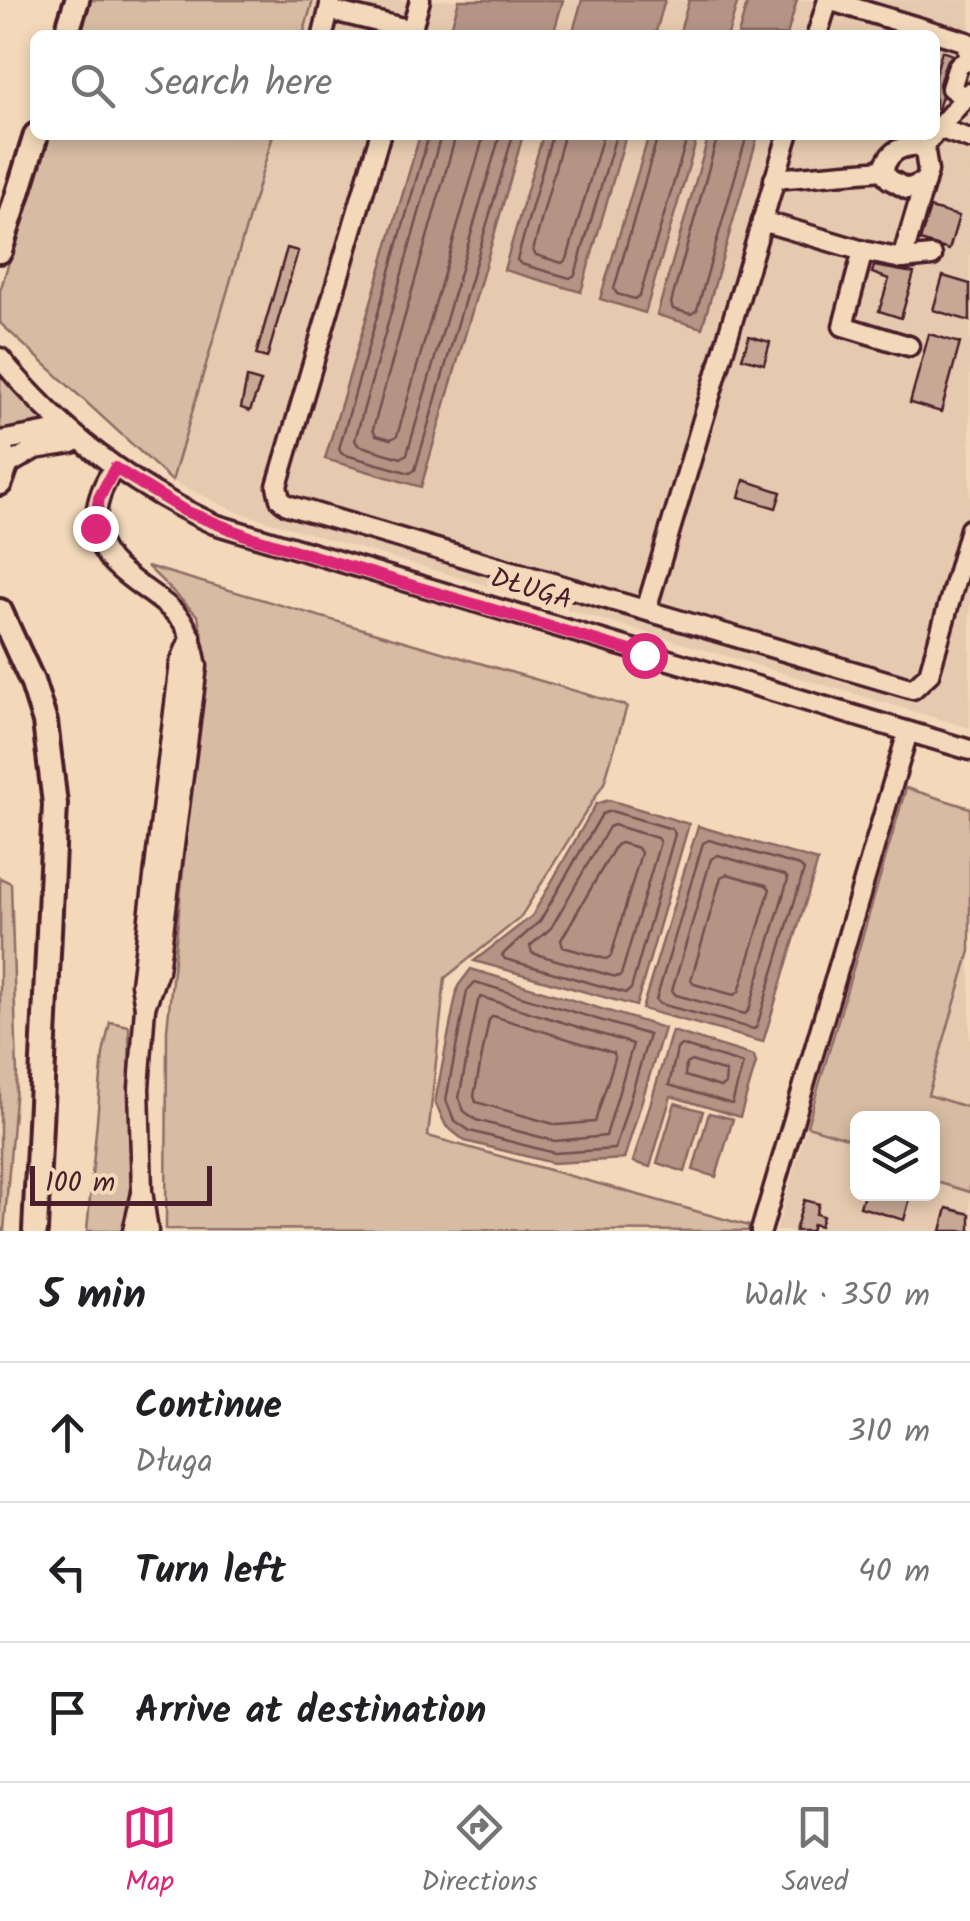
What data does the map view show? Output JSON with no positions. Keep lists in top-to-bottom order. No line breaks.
{"streets":{"street":["DŁUGA"]},"scale_bar":"100 m","page":{"search":"Search here","scale":"100 m","heading":["5 min","Walk · 350 m"],"list":[["Continue","Długa","310 m"],["Turn left","40 m"],"Arrive at destination"],"nav":["Map","Directions","Saved"]}}
